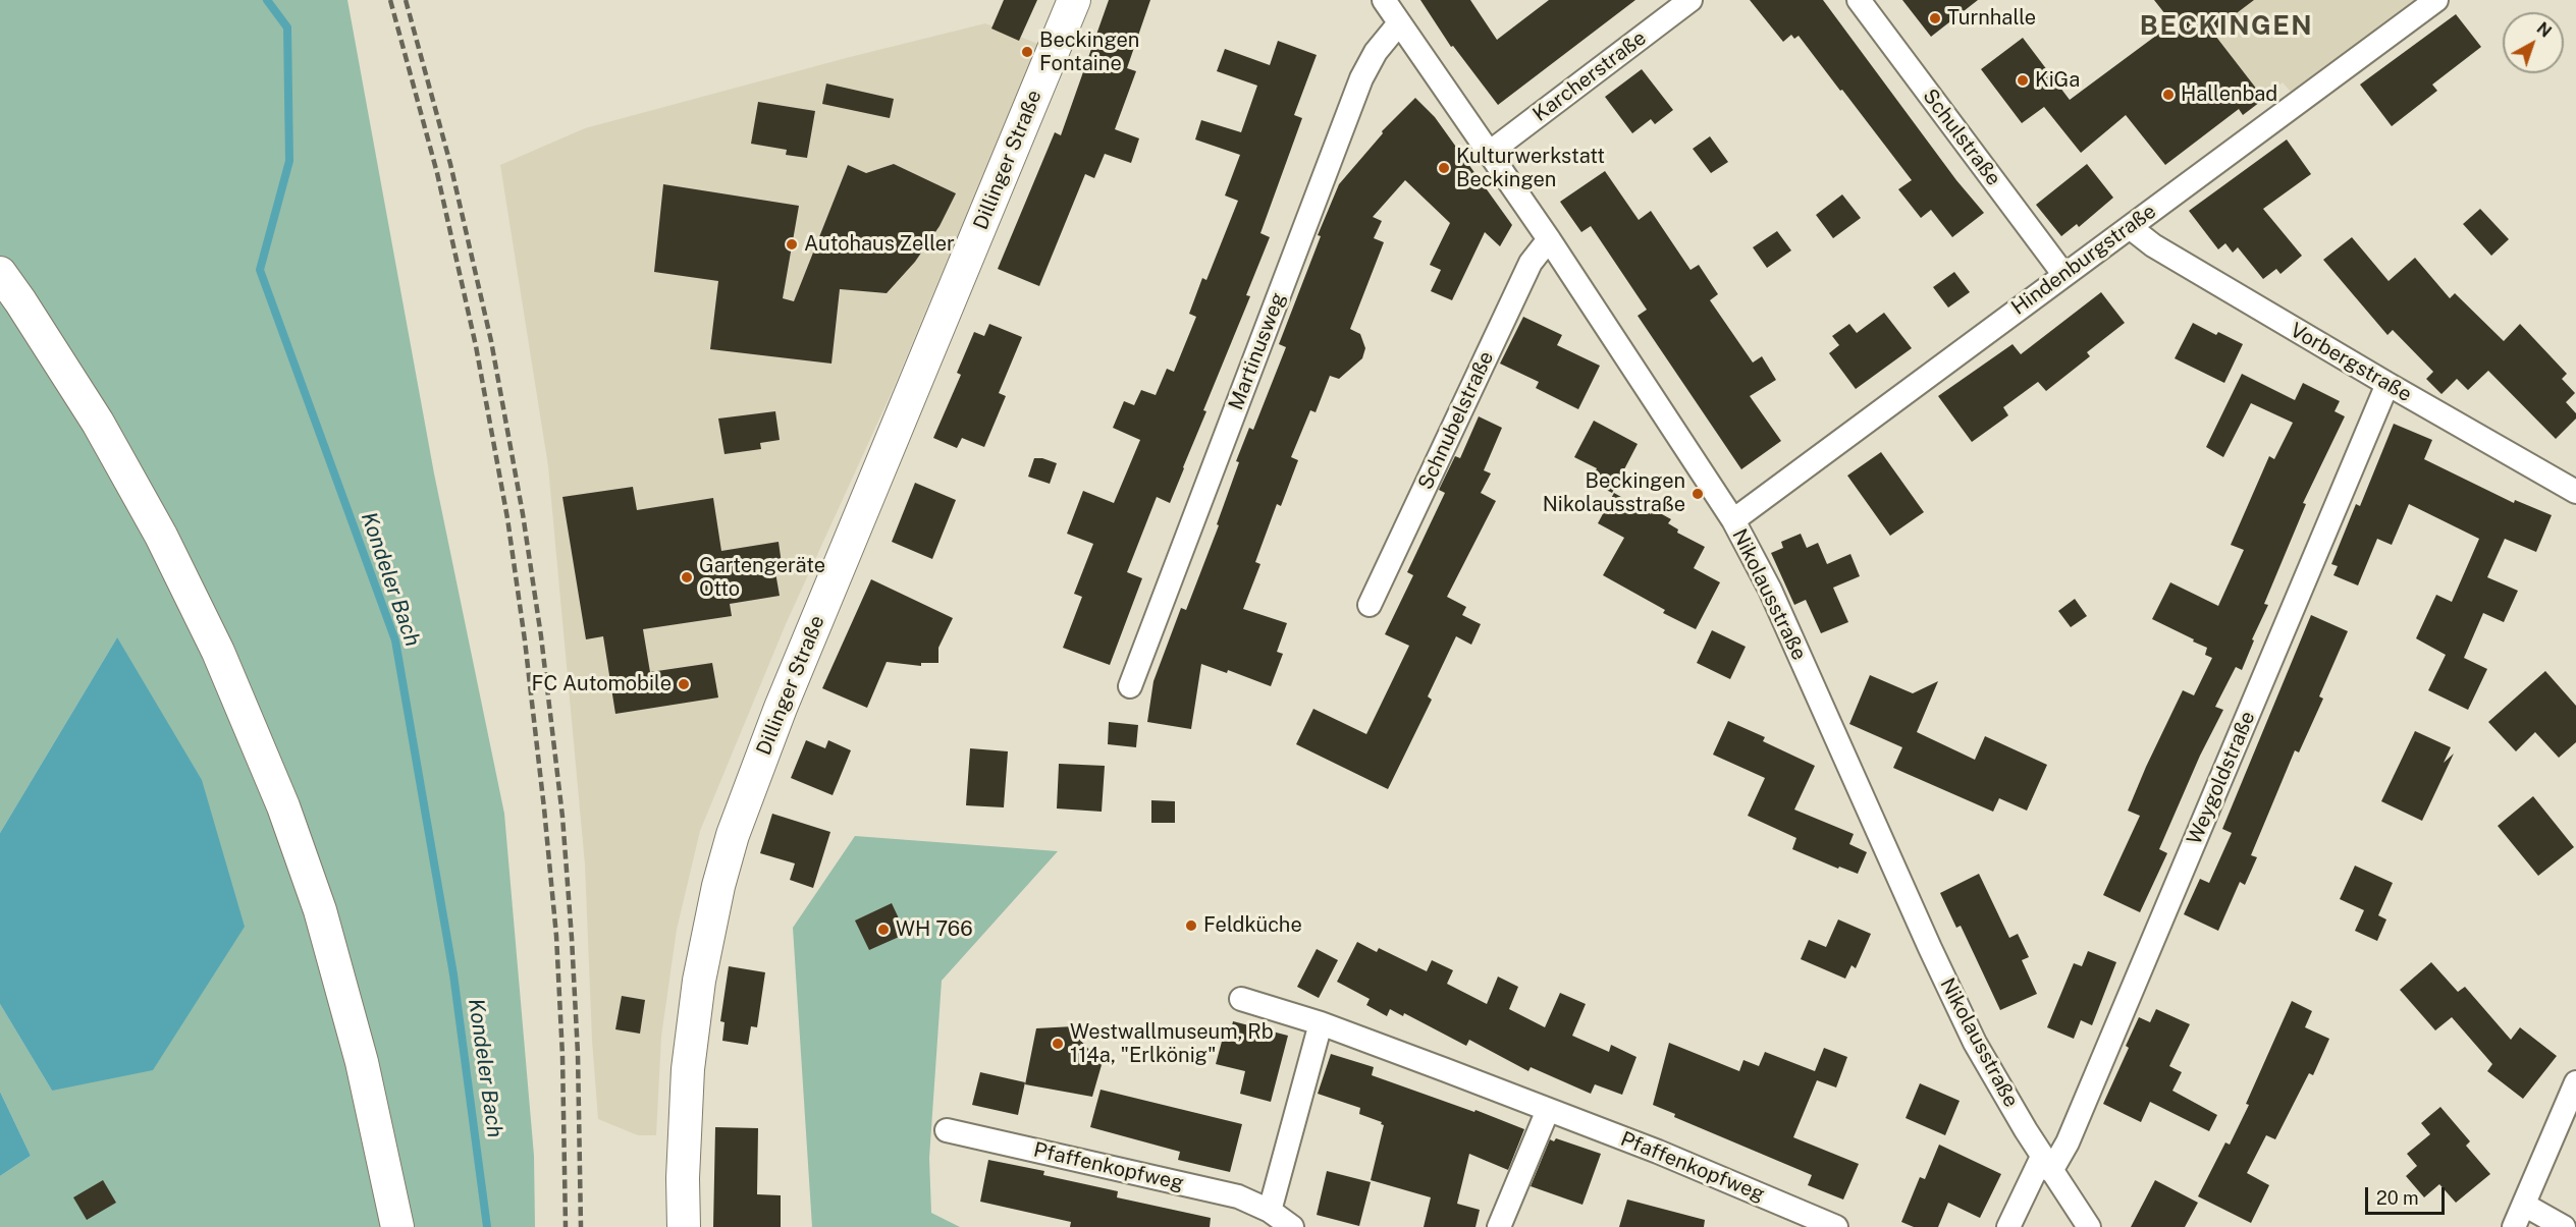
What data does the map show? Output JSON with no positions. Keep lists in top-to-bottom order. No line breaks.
{"streets":{"street":["Karcherstraße","Schulstraße","Dillinger Straße","Hindenburgstraße","Martinusweg","Vorbergstraße","Schnubelstraße","Nikolausstraße","Weygoldstraße","Pfaffenkopfweg"]},"crossings":[["Karcherstraße","Nikolausstraße"],["Schulstraße","Hindenburgstraße"],["Hindenburgstraße","Vorbergstraße"],["Hindenburgstraße","Nikolausstraße"],["Martinusweg","Nikolausstraße"],["Vorbergstraße","Weygoldstraße"],["Schnubelstraße","Nikolausstraße"],["Nikolausstraße","Weygoldstraße"]],"districts":["BECKINGEN"],"water":["Kondeler Bach"],"places":["Turnhalle","Beckingen Fontaine","KiGa","Hallenbad","Kulturwerkstatt Beckingen","Autohaus Zeller","Beckingen Nikolausstraße","Gartengeräte Otto","FC Automobile","Feldküche","WH 766","Westwallmuseum, Rb 114a, \"Erlkönig\""],"scale_bar":"20 m","north":"top right"}
